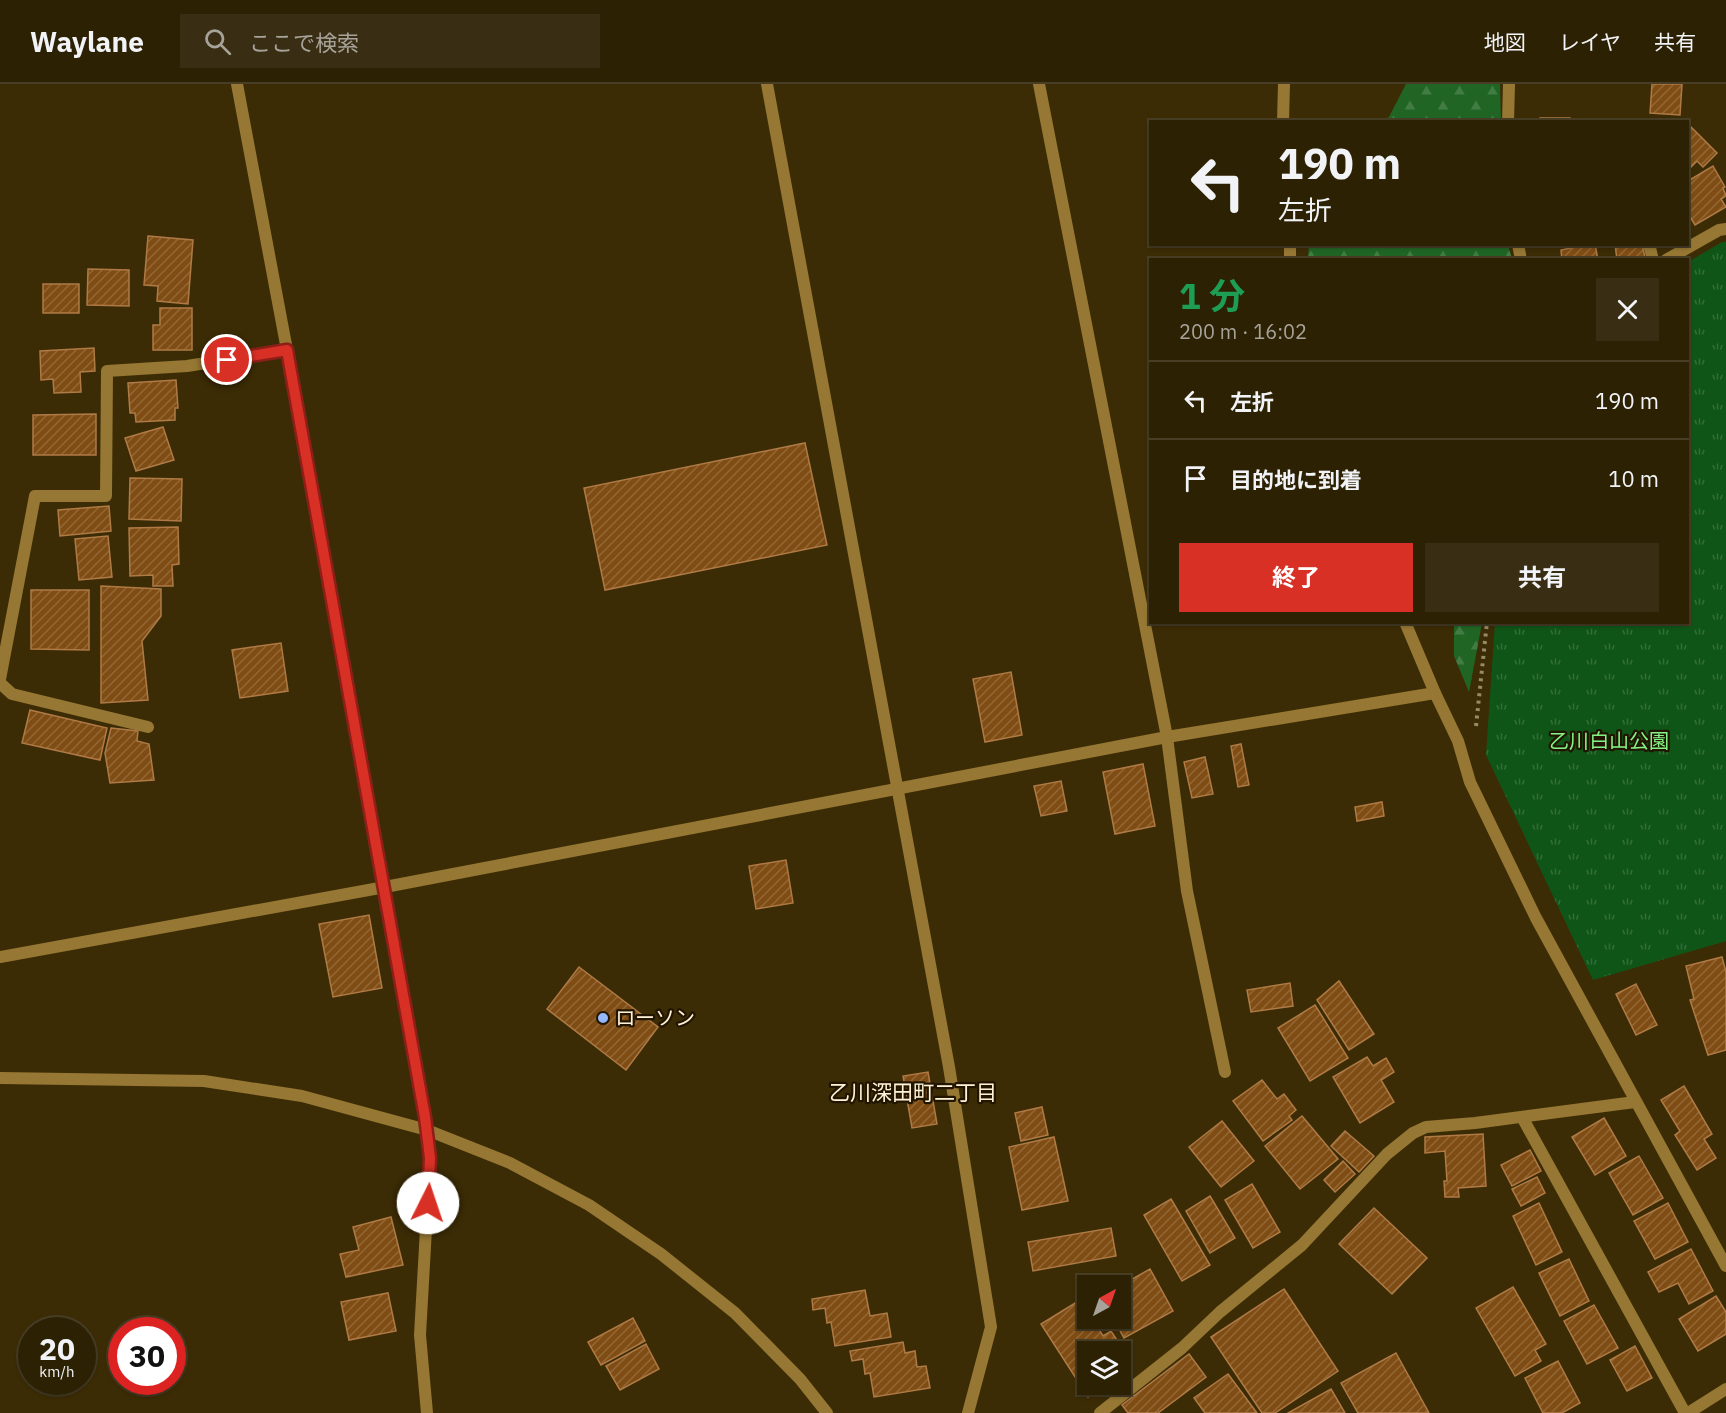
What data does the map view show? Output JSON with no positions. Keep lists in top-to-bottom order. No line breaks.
{"districts":["乙川深田町二丁目"],"parks":["乙川白山公園"],"places":["ローソン"],"north":"top right","page":{"header":"Waylane","search":"ここで検索","nav":["地図","レイヤ","共有"],"turn":["190 m","左折"],"heading":["1 分","200 m · 16:02"],"list":[{"name":"左折","value":"190 m"},{"name":"目的地に到着","value":"10 m"}],"buttons":["終了","共有"],"speed":"20 km/h","limit":"30"}}
